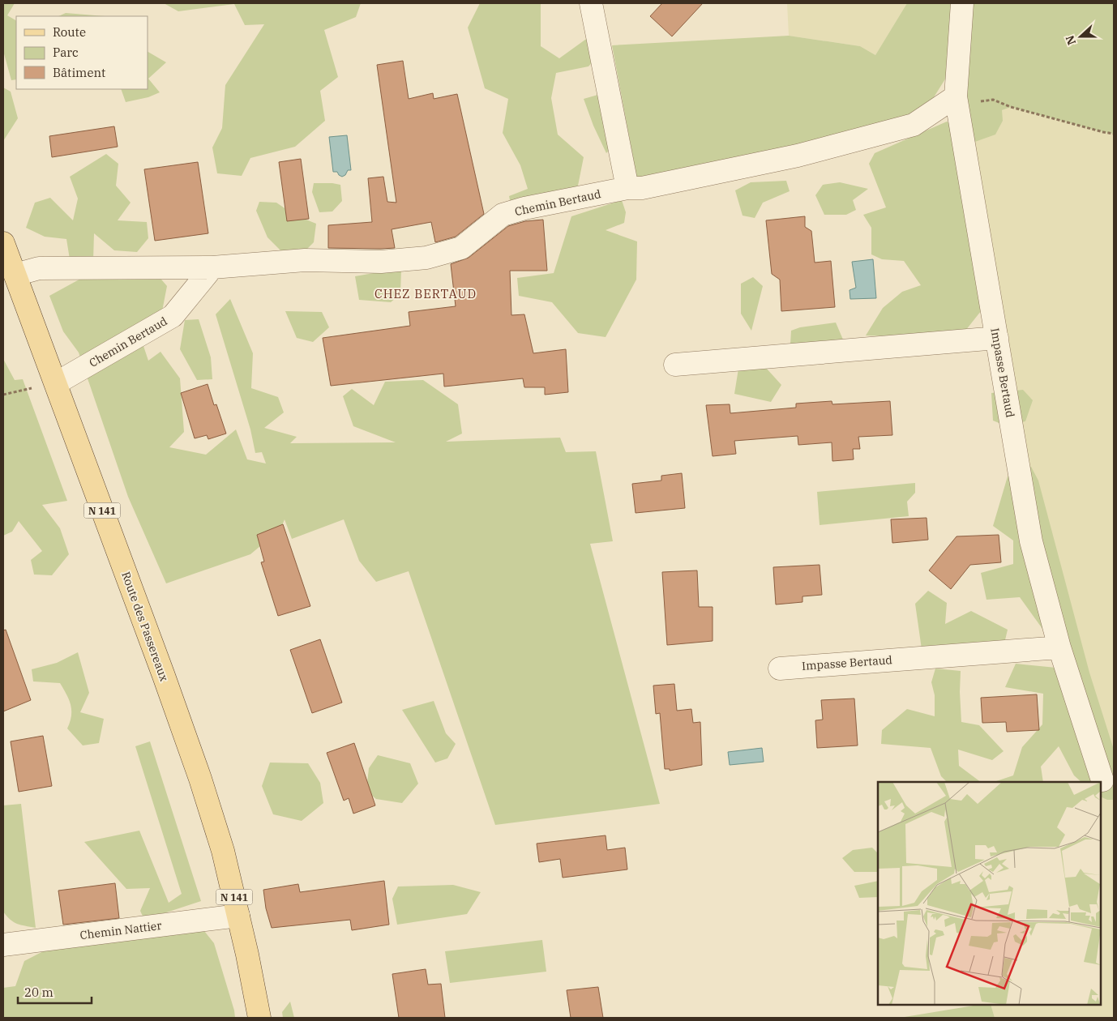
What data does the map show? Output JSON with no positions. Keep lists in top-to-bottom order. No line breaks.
{"streets":{"main road":["N 141","Route des Passereaux"],"street":["Chemin Bertaud","Impasse Bertaud","Chemin Nattier"]},"crossings":[["Chemin Bertaud","Impasse Bertaud"],["Chemin Bertaud","Route des Passereaux"],["Route des Passereaux","Chemin Nattier"]],"districts":["CHEZ BERTAUD"],"legend":["Route","Parc","Bâtiment"],"scale_bar":"20 m","north":"left"}
